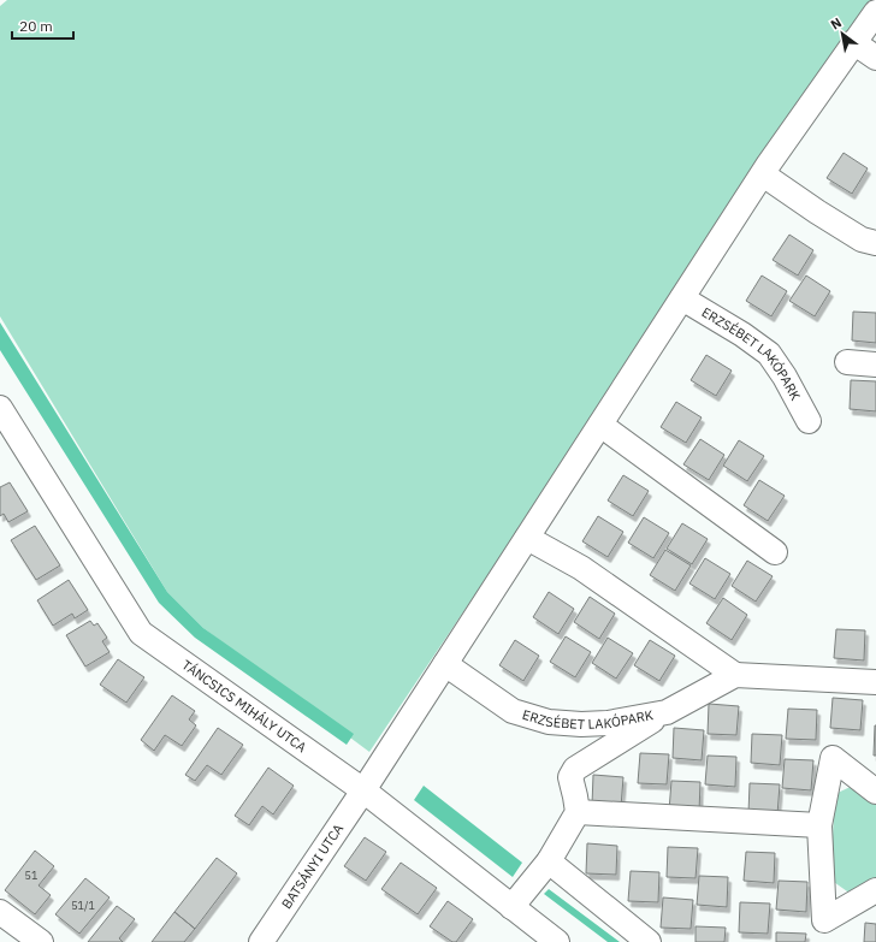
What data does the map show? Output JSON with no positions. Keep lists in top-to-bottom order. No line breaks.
{"streets":{"street":["ERZSÉBET LAKÓPARK","TÁNCSICS MIHÁLY UTCA","BATSÁNYI UTCA"]},"crossings":[["TÁNCSICS MIHÁLY UTCA","BATSÁNYI UTCA"]],"house_numbers":["51","51/1"],"scale_bar":"20 m","north":"top left"}
